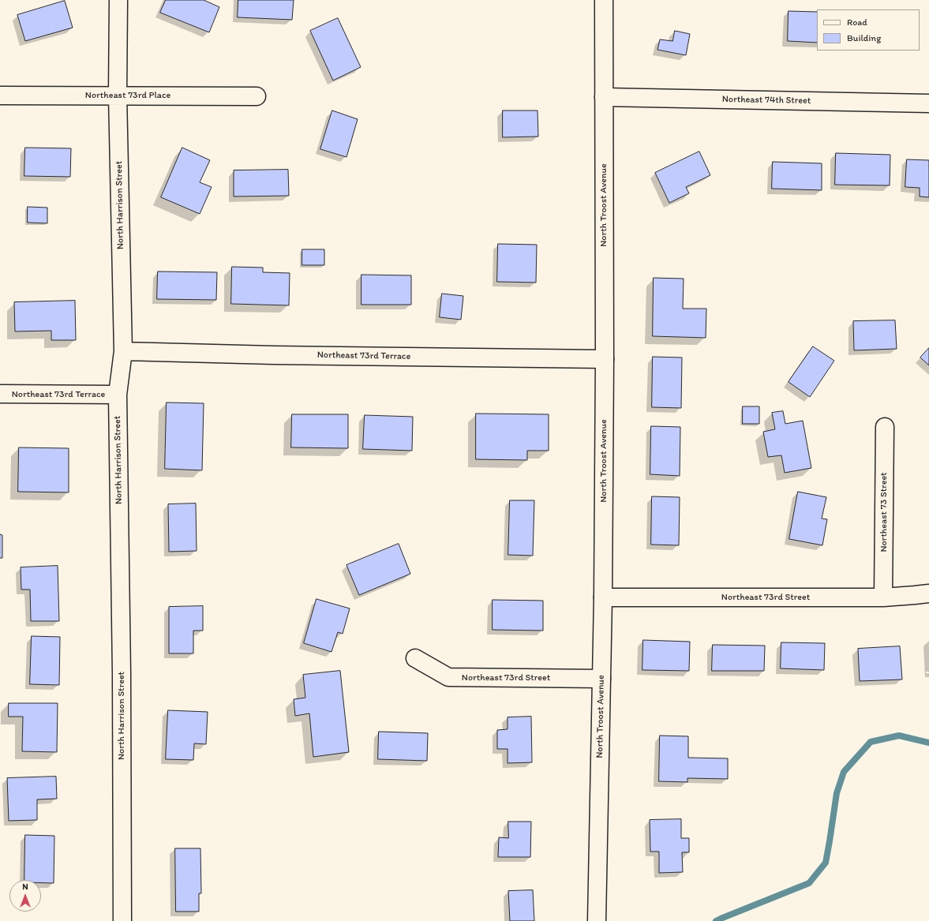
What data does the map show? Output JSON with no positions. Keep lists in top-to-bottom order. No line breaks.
{"streets":{"street":["Northeast 73rd Place","Northeast 74th Street","North Harrison Street","North Troost Avenue","Northeast 73rd Terrace","Northeast 73 Street","Northeast 73rd Street"]},"crossings":[["Northeast 73rd Place","North Harrison Street"],["Northeast 74th Street","North Troost Avenue"],["North Harrison Street","Northeast 73rd Terrace"],["North Troost Avenue","Northeast 73rd Terrace"],["North Troost Avenue","Northeast 73rd Street"],["Northeast 73 Street","Northeast 73rd Street"]],"legend":["Road","Building"],"north":"top"}
